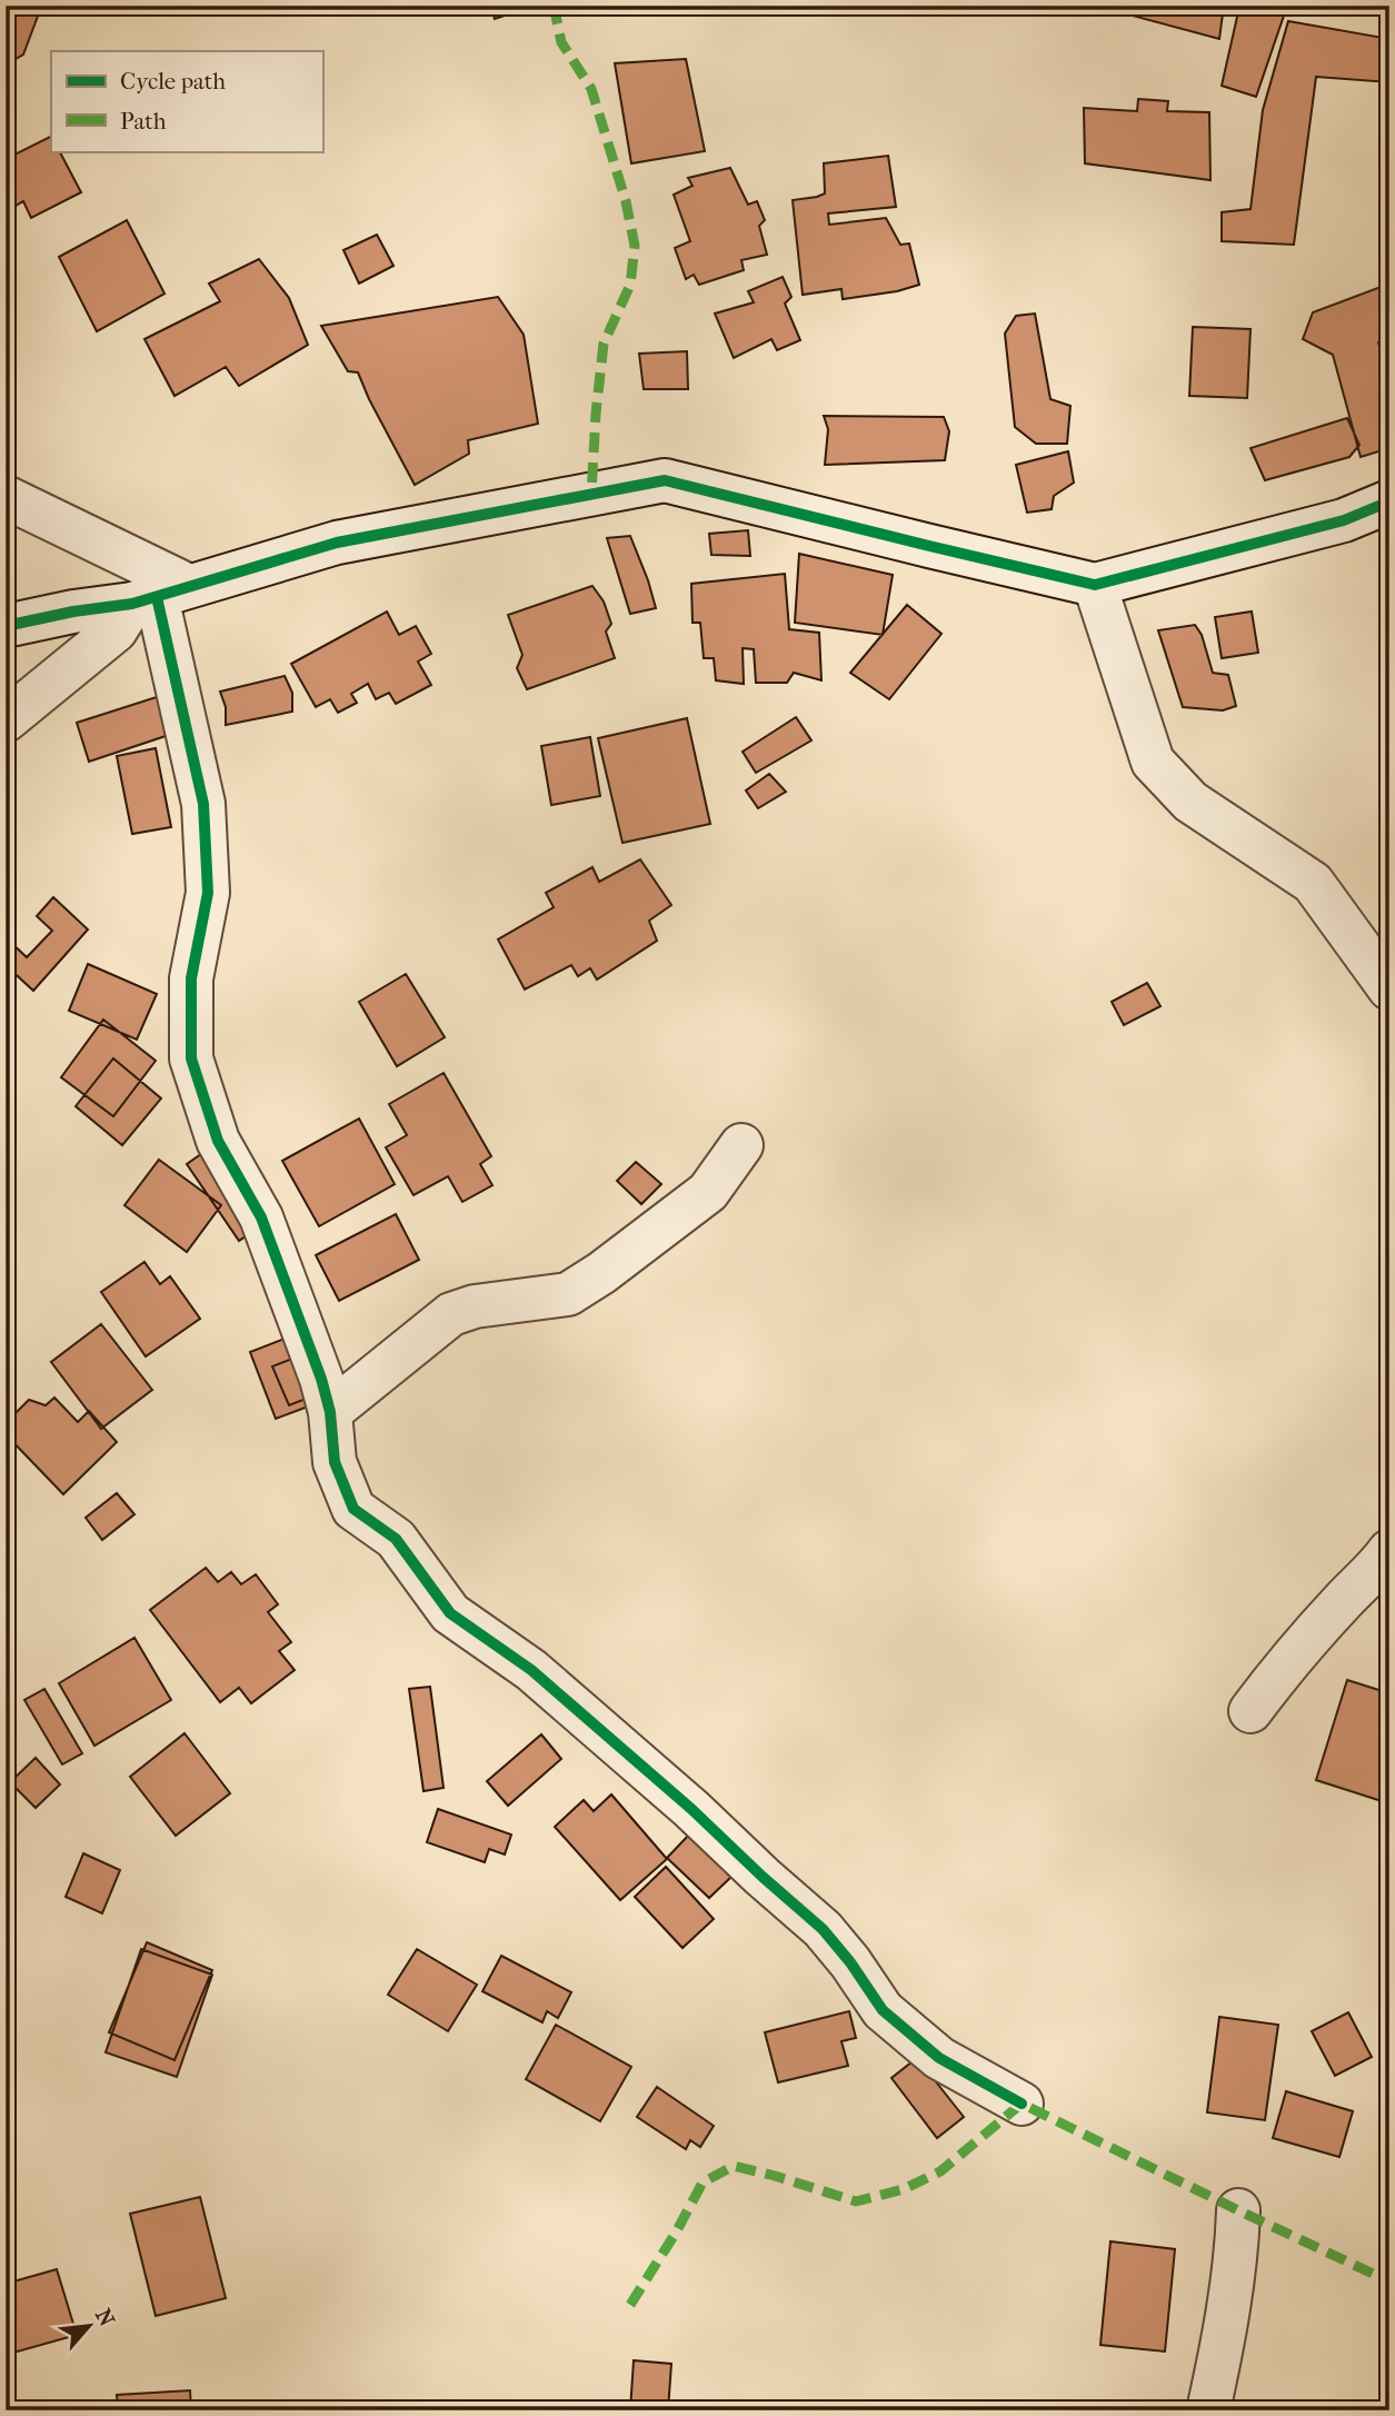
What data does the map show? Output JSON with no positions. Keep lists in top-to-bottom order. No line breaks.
{"legend":["Cycle path","Path"],"north":"top right"}
